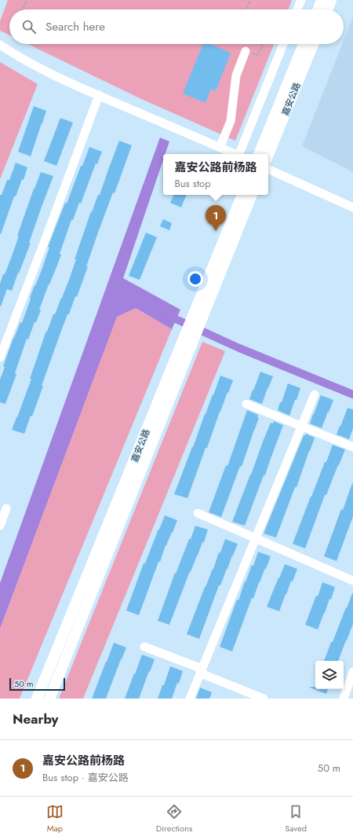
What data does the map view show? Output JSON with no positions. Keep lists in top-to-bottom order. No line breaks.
{"streets":{"main road":["嘉安公路"]},"scale_bar":"50 m","page":{"search":"Search here","popup":["嘉安公路前杨路","Bus stop"],"pins":"1","scale":"50 m","heading":"Nearby","list":[{"mark":"1","name":"嘉安公路前杨路","note":"Bus stop · 嘉安公路","value":"50 m"}],"nav":["Map","Directions","Saved"]}}
